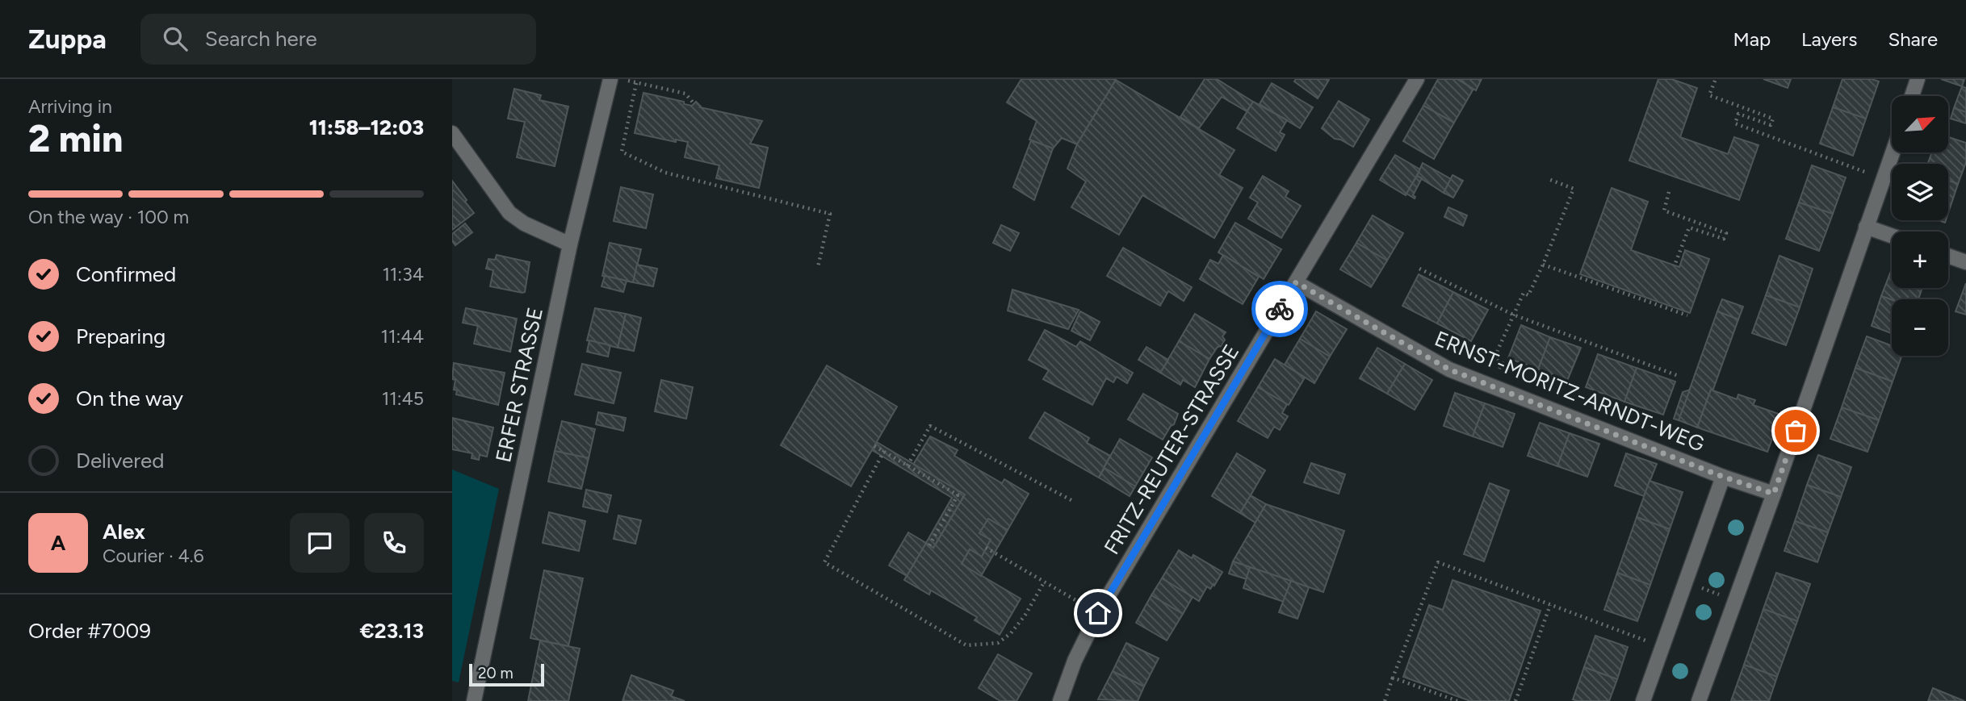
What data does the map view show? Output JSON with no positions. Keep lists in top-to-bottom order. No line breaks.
{"streets":{"street":["ERFER STRASSE","ERNST-MORITZ-ARNDT-WEG","FRITZ-REUTER-STRASSE"]},"crossings":[["ERNST-MORITZ-ARNDT-WEG","FRITZ-REUTER-STRASSE"]],"scale_bar":"20 m","north":"top right","page":{"header":"Zuppa","search":"Search here","nav":["Map","Layers","Share"],"heading":["2 min","Arriving in","11:58–12:03"],"panel":["Alex","Courier · 4.6","Order #7009","€23.13"],"map_buttons":["+","−"],"bar":"On the way · 100 m","list":[["Confirmed","11:34"],["Preparing","11:44"],["On the way","11:45"],"Delivered"],"round":"A","scale":"20 m"}}
